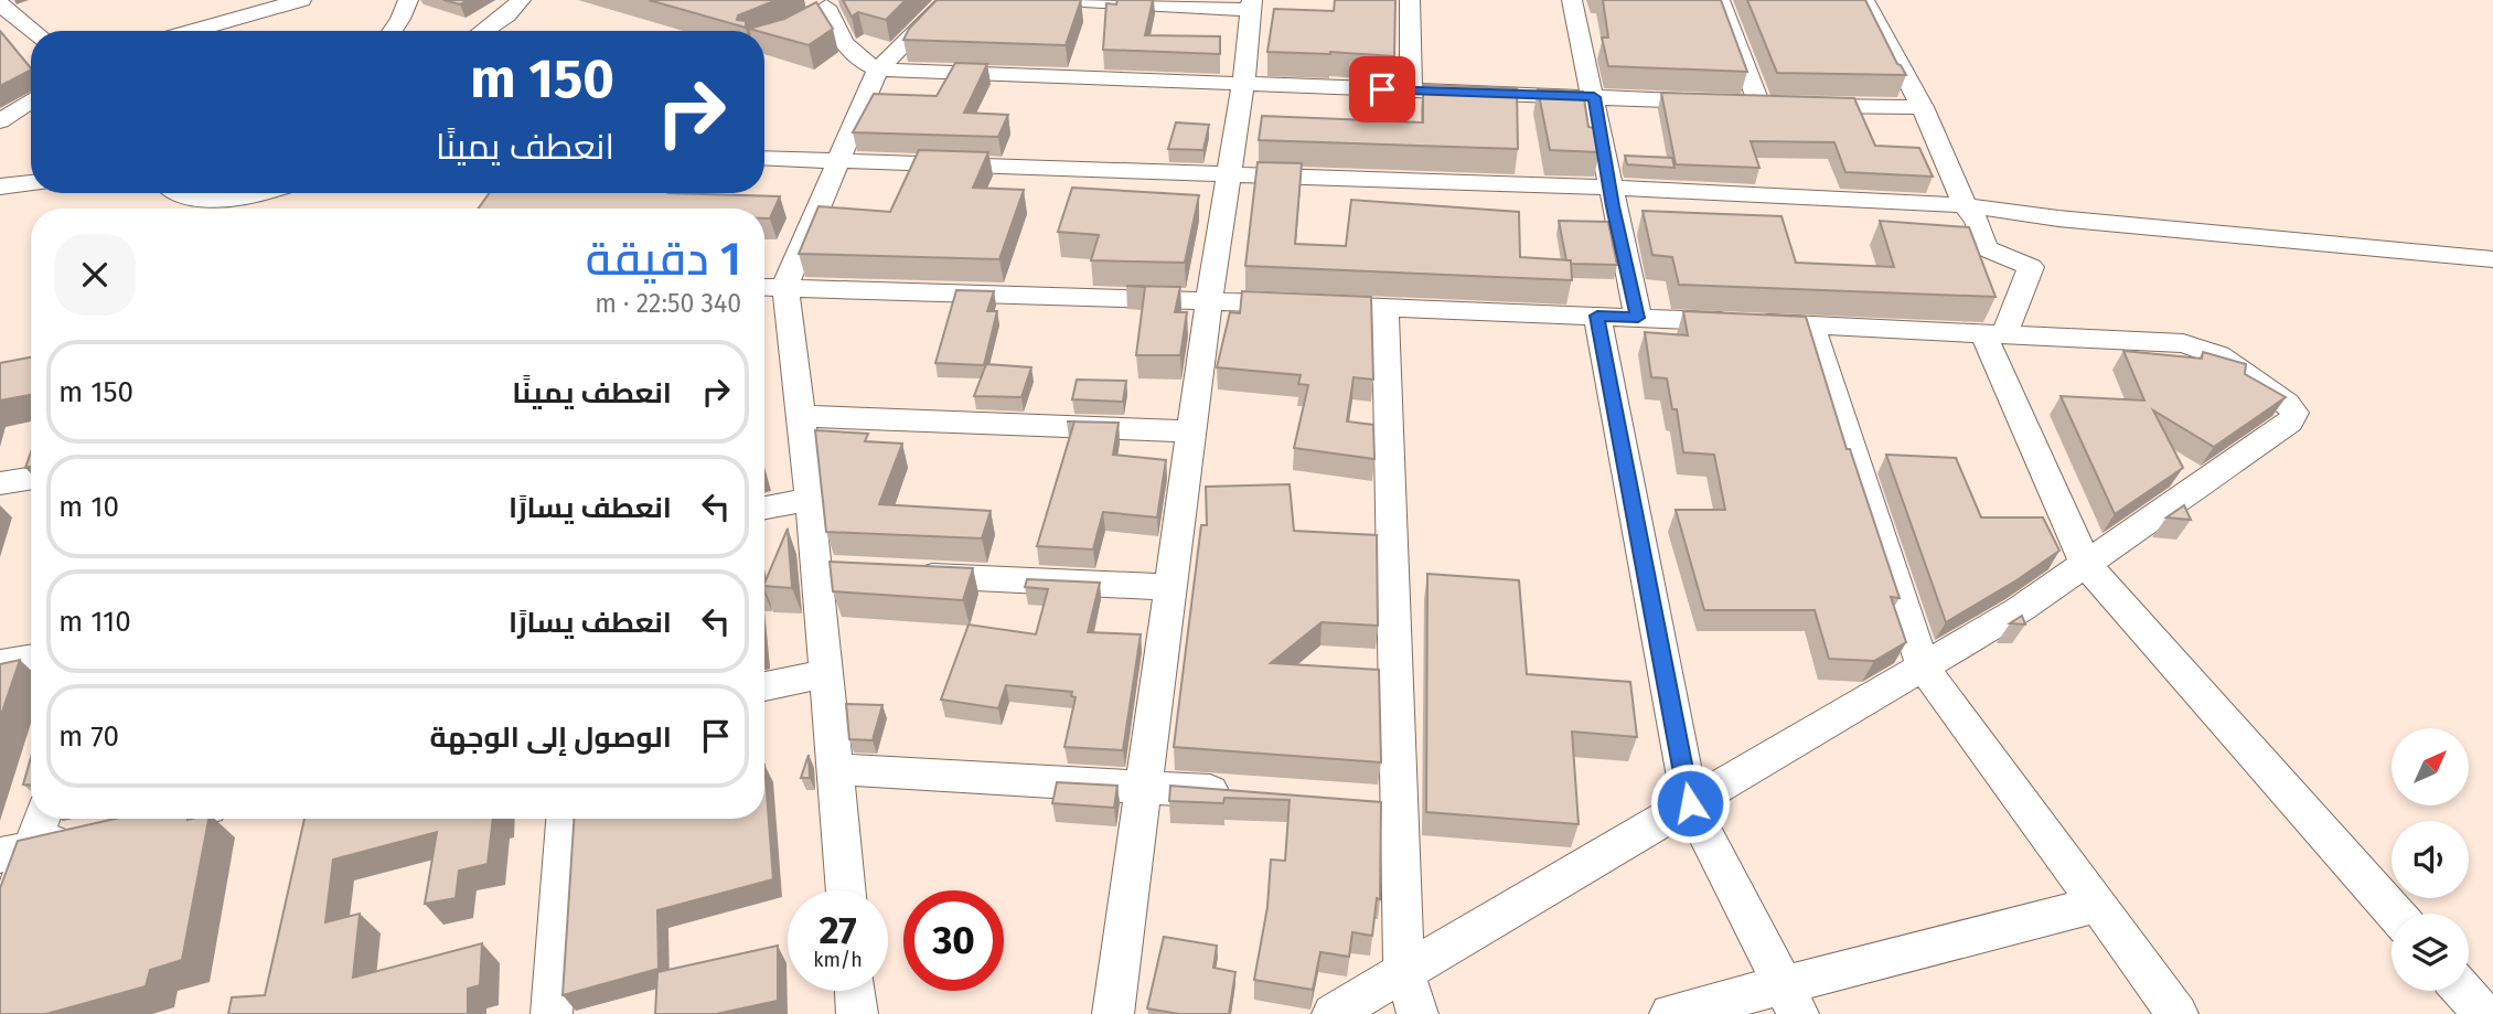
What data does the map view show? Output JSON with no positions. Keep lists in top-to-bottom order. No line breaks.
{"north":"top right","page":{"turn":["150 m","انعطف يمينًا"],"heading":["1 دقيقة","340 m · 22:50"],"list":[{"name":"انعطف يمينًا","value":"150 m"},{"name":"انعطف يسارًا","value":"10 m"},{"name":"انعطف يسارًا","value":"110 m"},{"name":"الوصول إلى الوجهة","value":"70 m"}],"speed":"27 km/h","limit":"30"}}
